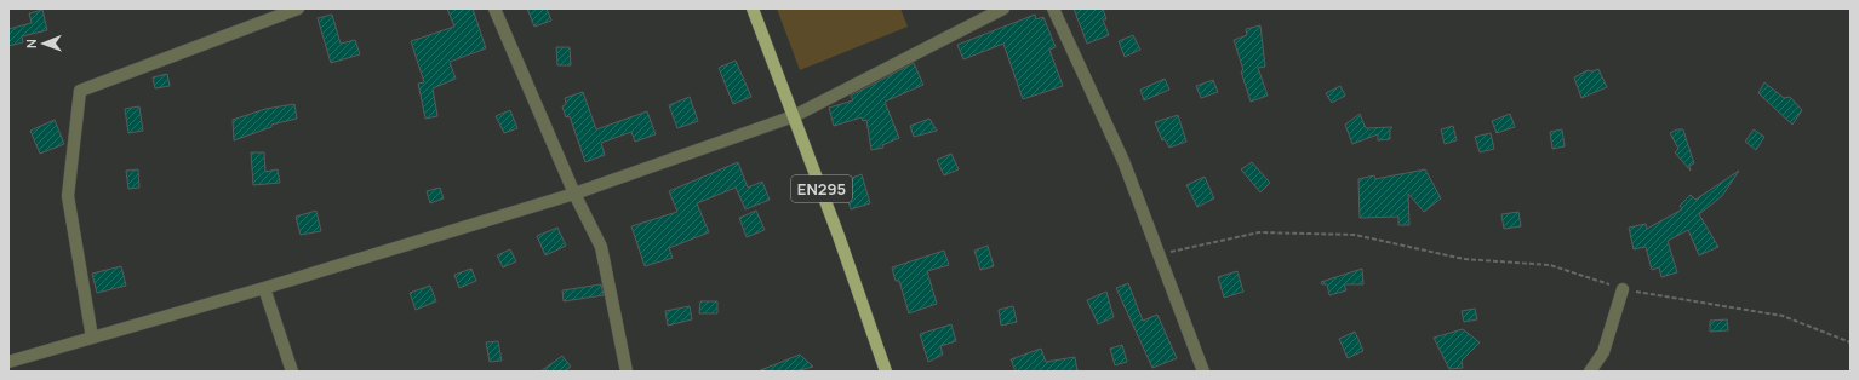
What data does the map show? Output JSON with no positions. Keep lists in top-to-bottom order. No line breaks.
{"streets":{"main road":["EN295"]},"north":"left"}
